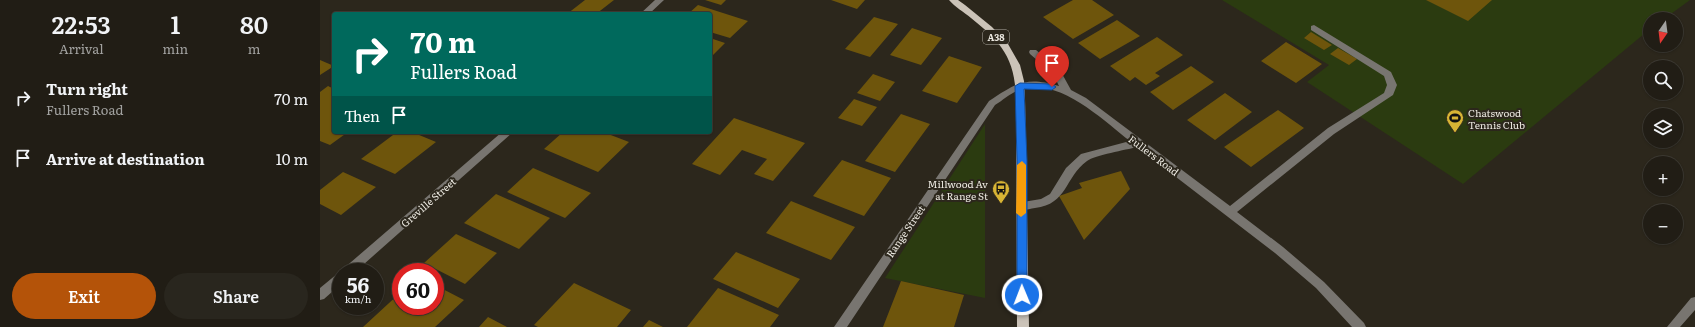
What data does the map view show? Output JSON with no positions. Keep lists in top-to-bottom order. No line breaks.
{"streets":{"main road":["A38"],"street":["Fullers Road","Greville Street","Range Street"]},"crossings":[["A38","Fullers Road"],["A38","Range Street"],["Fullers Road","Range Street"]],"places":{"sports":["Chatswood Tennis Club"],"bus stop":["Millwood Av at Range St"]},"north":"bottom","page":{"eta":["22:53","Arrival","1","min","80","m"],"map_buttons":["+","−"],"turn":["70 m","Fullers Road"],"list":[{"name":"Turn right","note":"Fullers Road","value":"70 m"},{"name":"Arrive at destination","value":"10 m"}],"then":"Then","speed":"56 km/h","limit":"60","buttons":["Exit","Share"]}}
